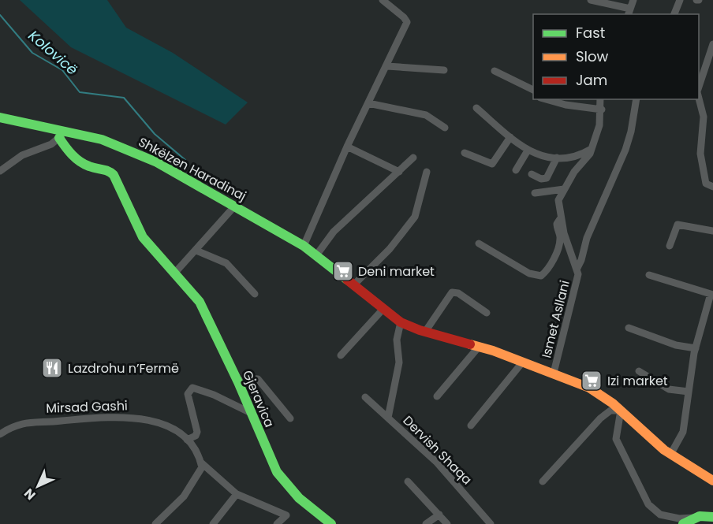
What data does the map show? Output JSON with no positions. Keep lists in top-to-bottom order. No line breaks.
{"streets":{"street":["Shkëlzen Haradinaj","Ismet Asllani","Gjeravica","Mirsad Gashi","Dervish Shaqa"]},"crossings":[["Shkëlzen Haradinaj","Ismet Asllani"],["Shkëlzen Haradinaj","Gjeravica"]],"water":["Kolovicë"],"places":{"supermarket":["Deni market","Izi market"],"restaurant":["Lazdrohu n’Fermë"]},"legend":["Fast","Slow","Jam"],"north":"bottom left"}
